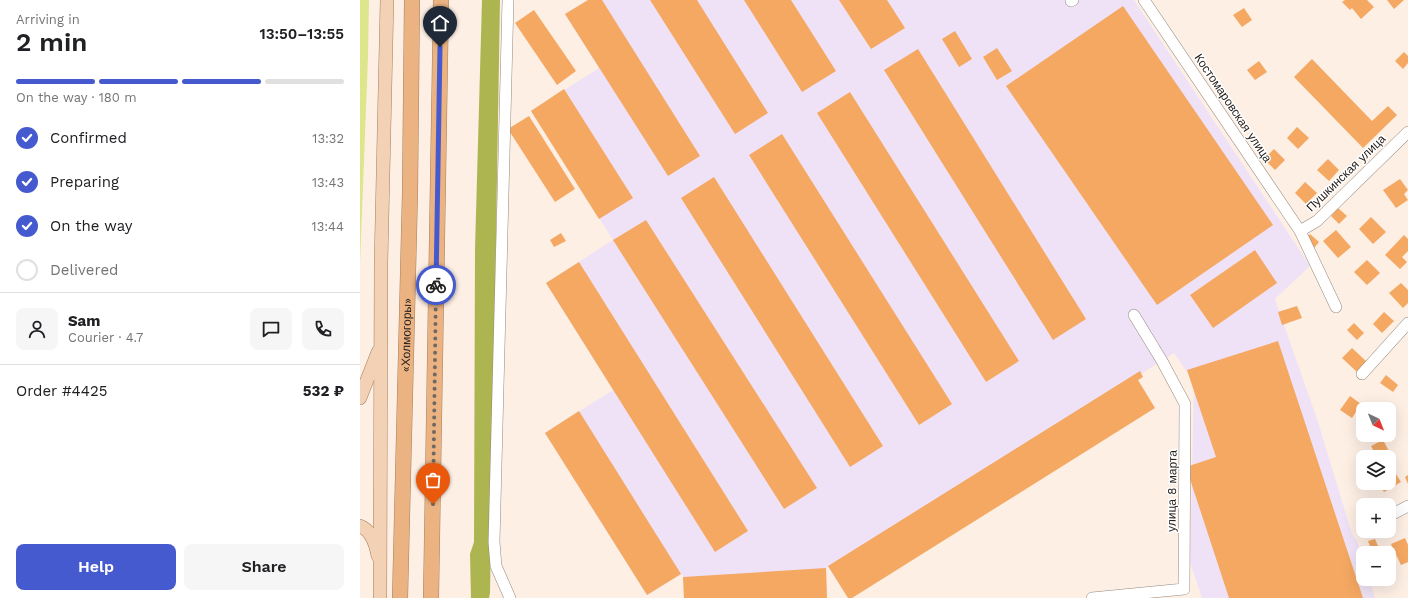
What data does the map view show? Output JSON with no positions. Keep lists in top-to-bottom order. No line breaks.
{"streets":{"highway":["«Холмогоры»"],"street":["Костомаровская улица","Пушкинская улица","улица 8 марта"]},"crossings":[["Костомаровская улица","Пушкинская улица"]],"north":"bottom right","page":{"heading":["2 min","Arriving in","13:50–13:55"],"panel":["Sam","Courier · 4.7","Order #4425","532 ₽"],"bar":"On the way · 180 m","list":[["Confirmed","13:32"],["Preparing","13:43"],["On the way","13:44"],"Delivered"],"map_buttons":["+","−"],"buttons":["Help","Share"]}}
